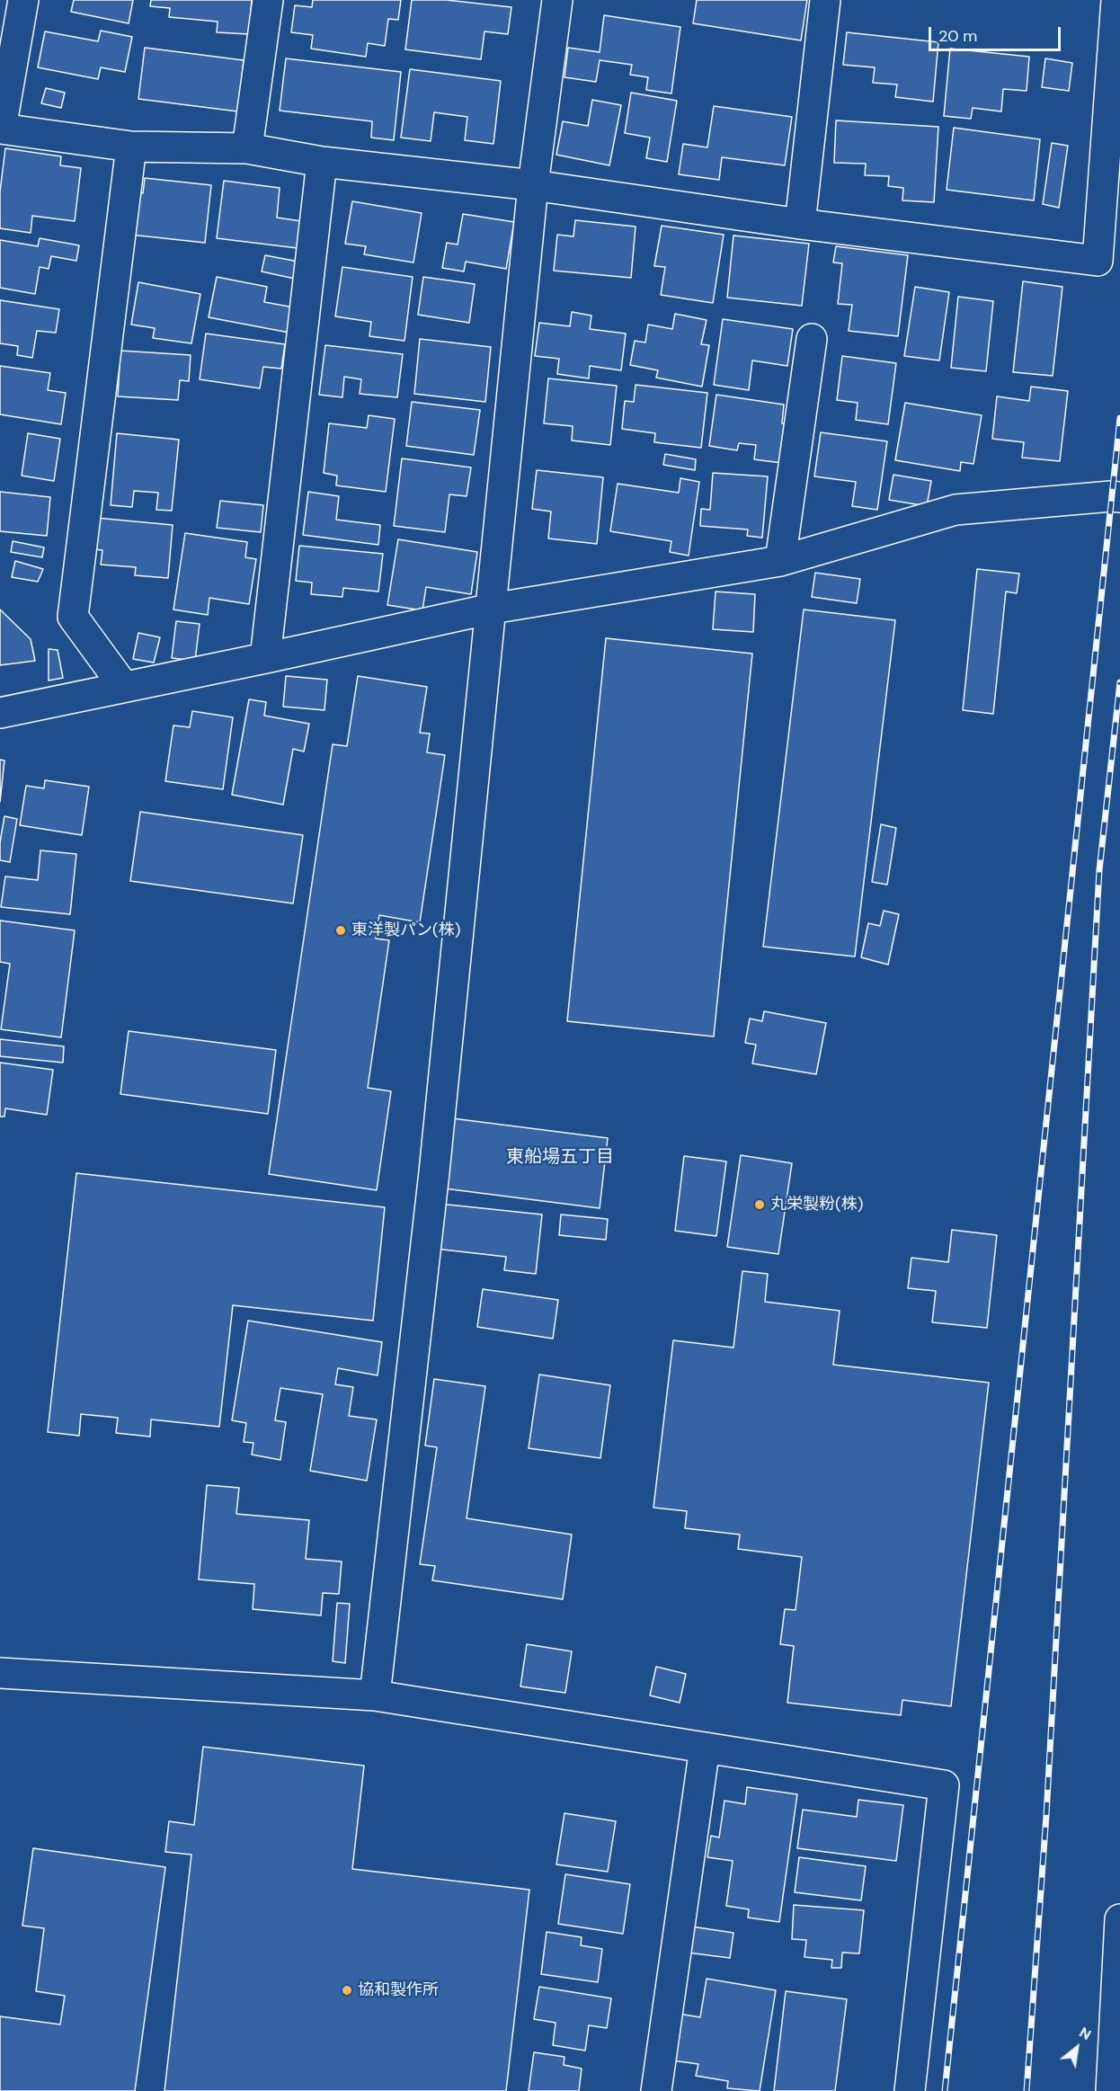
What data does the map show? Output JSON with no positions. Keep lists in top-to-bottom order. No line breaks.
{"districts":["東船場五丁目"],"places":["東洋製パン(株)","丸栄製粉(株)","協和製作所"],"scale_bar":"20 m","north":"top right"}
